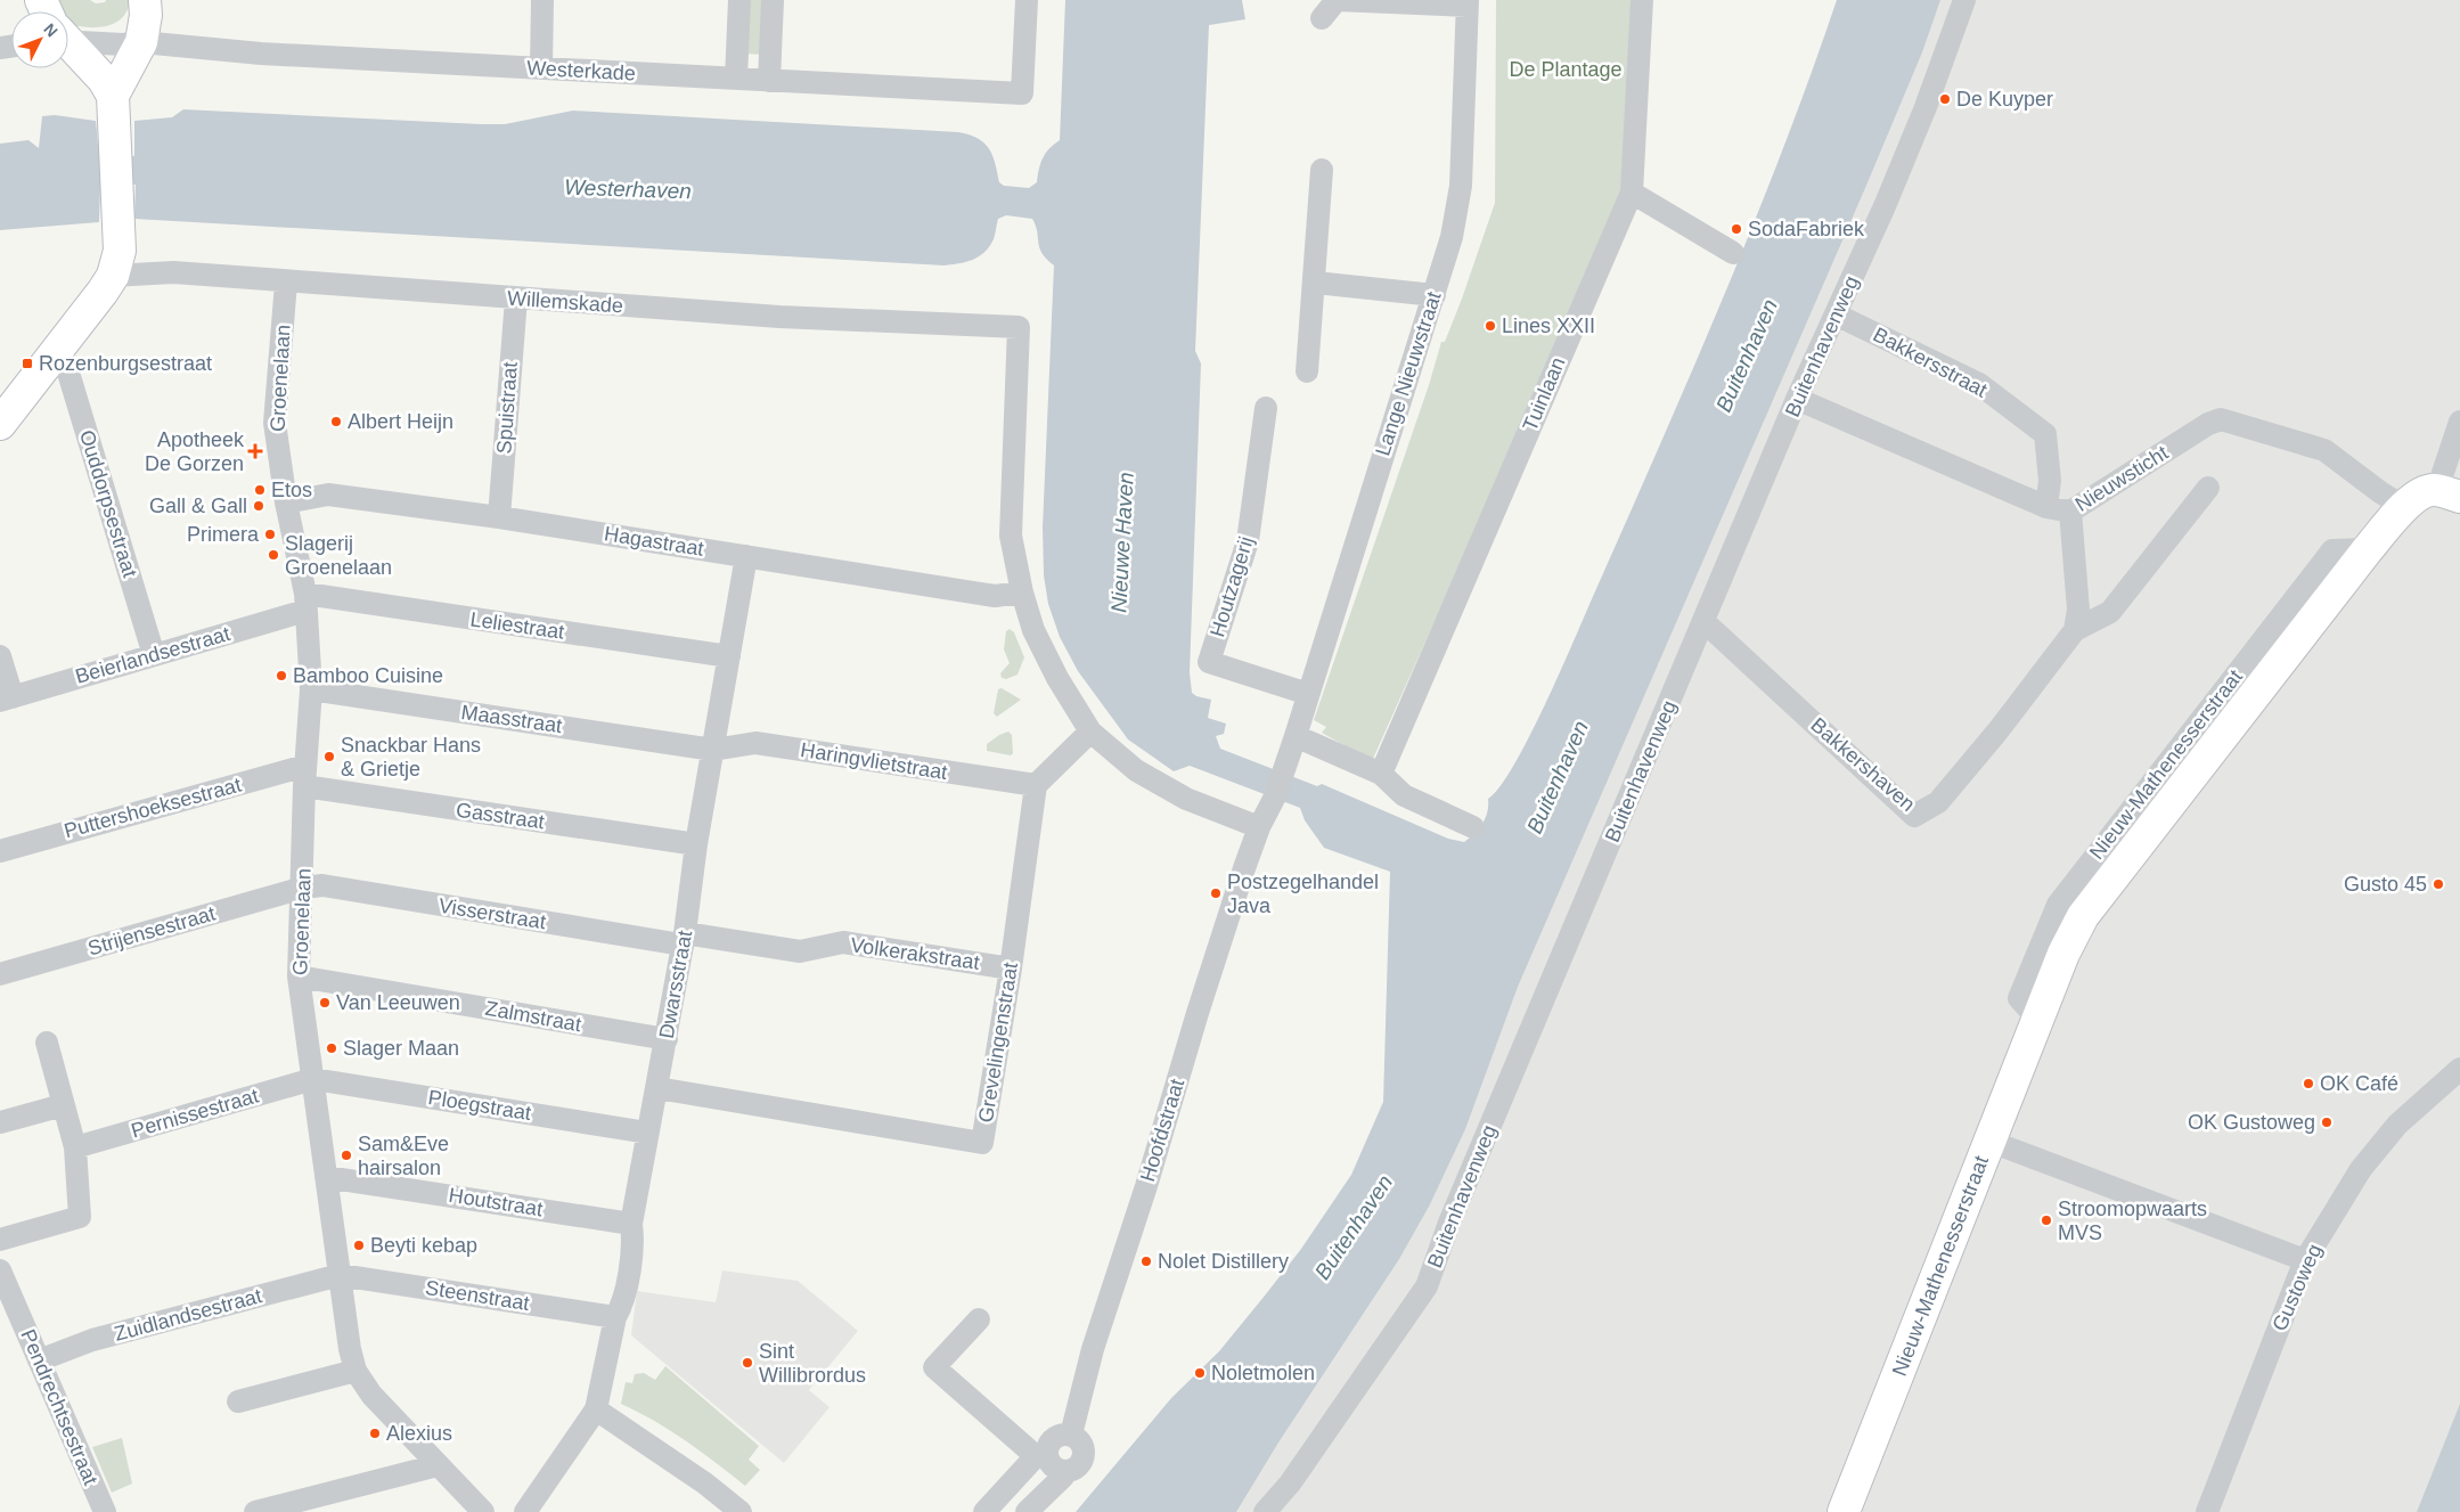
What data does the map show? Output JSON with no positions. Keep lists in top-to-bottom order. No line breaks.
{"streets":{"street":["Westerkade","Willemskade","Buitenhavenweg","Bakkersstraat","Lange Nieuwstraat","Groenelaan","Tuinlaan","Spuistraat","Nieuwsticht","Ouddorpsestraat","Hagastraat","Houtzagerij","Leliestraat","Beierlandsestraat","Maasstraat","Haringvlietstraat","Bakkershaven","Nieuw-Mathenesserstraat","Puttershoeksestraat","Gasstraat","Visserstraat","Strijensestraat","Volkerakstraat","Dwarsstraat","Zalmstraat","Grevelingenstraat","Ploegstraat","Pernissestraat","Hoofdstraat","Houtstraat","Gustoweg","Steenstraat","Zuidlandsestraat","Pendrechtsestraat"]},"crossings":[["Willemskade","Groenelaan"],["Willemskade","Spuistraat"],["Willemskade","Hagastraat"],["Buitenhavenweg","Bakkersstraat"],["Buitenhavenweg","Nieuwsticht"],["Buitenhavenweg","Bakkershaven"],["Bakkersstraat","Nieuwsticht"],["Lange Nieuwstraat","Houtzagerij"],["Lange Nieuwstraat","Hoofdstraat"],["Groenelaan","Hagastraat"],["Groenelaan","Leliestraat"],["Groenelaan","Beierlandsestraat"],["Groenelaan","Maasstraat"],["Groenelaan","Puttershoeksestraat"],["Groenelaan","Gasstraat"],["Groenelaan","Visserstraat"],["Groenelaan","Strijensestraat"],["Groenelaan","Zalmstraat"],["Groenelaan","Ploegstraat"],["Groenelaan","Pernissestraat"],["Groenelaan","Houtstraat"],["Groenelaan","Steenstraat"],["Groenelaan","Zuidlandsestraat"],["Spuistraat","Hagastraat"],["Nieuwsticht","Nieuw-Mathenesserstraat"],["Ouddorpsestraat","Beierlandsestraat"],["Hagastraat","Dwarsstraat"],["Leliestraat","Beierlandsestraat"],["Leliestraat","Dwarsstraat"],["Maasstraat","Haringvlietstraat"],["Maasstraat","Dwarsstraat"],["Haringvlietstraat","Dwarsstraat"],["Haringvlietstraat","Grevelingenstraat"],["Puttershoeksestraat","Gasstraat"],["Gasstraat","Dwarsstraat"],["Visserstraat","Strijensestraat"],["Visserstraat","Volkerakstraat"],["Visserstraat","Dwarsstraat"],["Volkerakstraat","Dwarsstraat"],["Volkerakstraat","Grevelingenstraat"],["Dwarsstraat","Zalmstraat"],["Dwarsstraat","Grevelingenstraat"],["Dwarsstraat","Ploegstraat"],["Dwarsstraat","Houtstraat"],["Dwarsstraat","Steenstraat"],["Ploegstraat","Pernissestraat"],["Steenstraat","Zuidlandsestraat"],["Zuidlandsestraat","Pendrechtsestraat"]],"water":["Westerhaven","Buitenhaven","Nieuwe Haven"],"parks":["De Plantage"],"places":{"other":["De Kuyper","SodaFabriek","Lines XXII","Albert Heijn","Etos","Gall & Gall","Primera","Slagerij Groenelaan","Bamboo Cuisine","Snackbar Hans & Grietje","Gusto 45","Postzegelhandel Java","Van Leeuwen","Slager Maan","OK Café","OK Gustoweg","Sam&Eve hairsalon","Stroomopwaarts MVS","Beyti kebap","Nolet Distillery","Sint Willibrordus","Noletmolen","Alexius"],"transit":["Rozenburgsestraat"],"health":["Apotheek De Gorzen"]},"north":"top right"}
